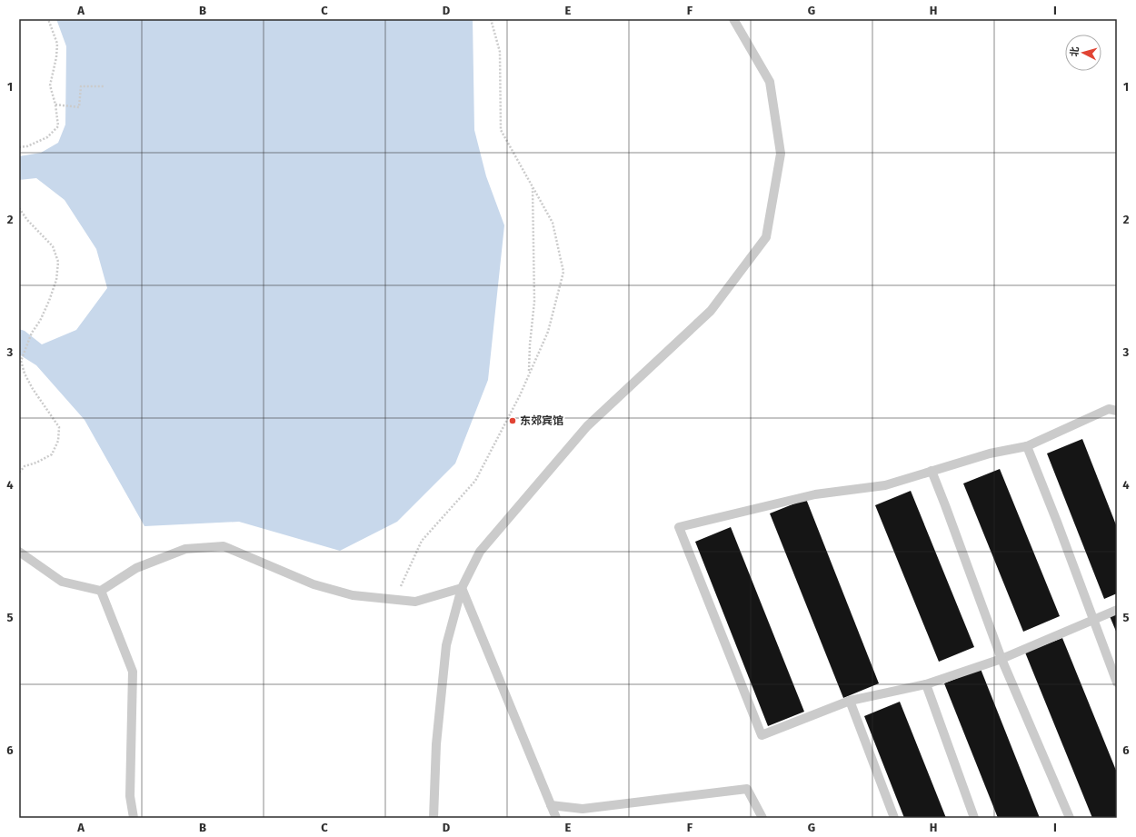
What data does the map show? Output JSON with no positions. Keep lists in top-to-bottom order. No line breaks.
{"places":["东郊宾馆"],"north":"left","grid":{"columns":["A","B","C","D","E","F","G","H","I"],"rows":["1","2","3","4","5","6"]}}
